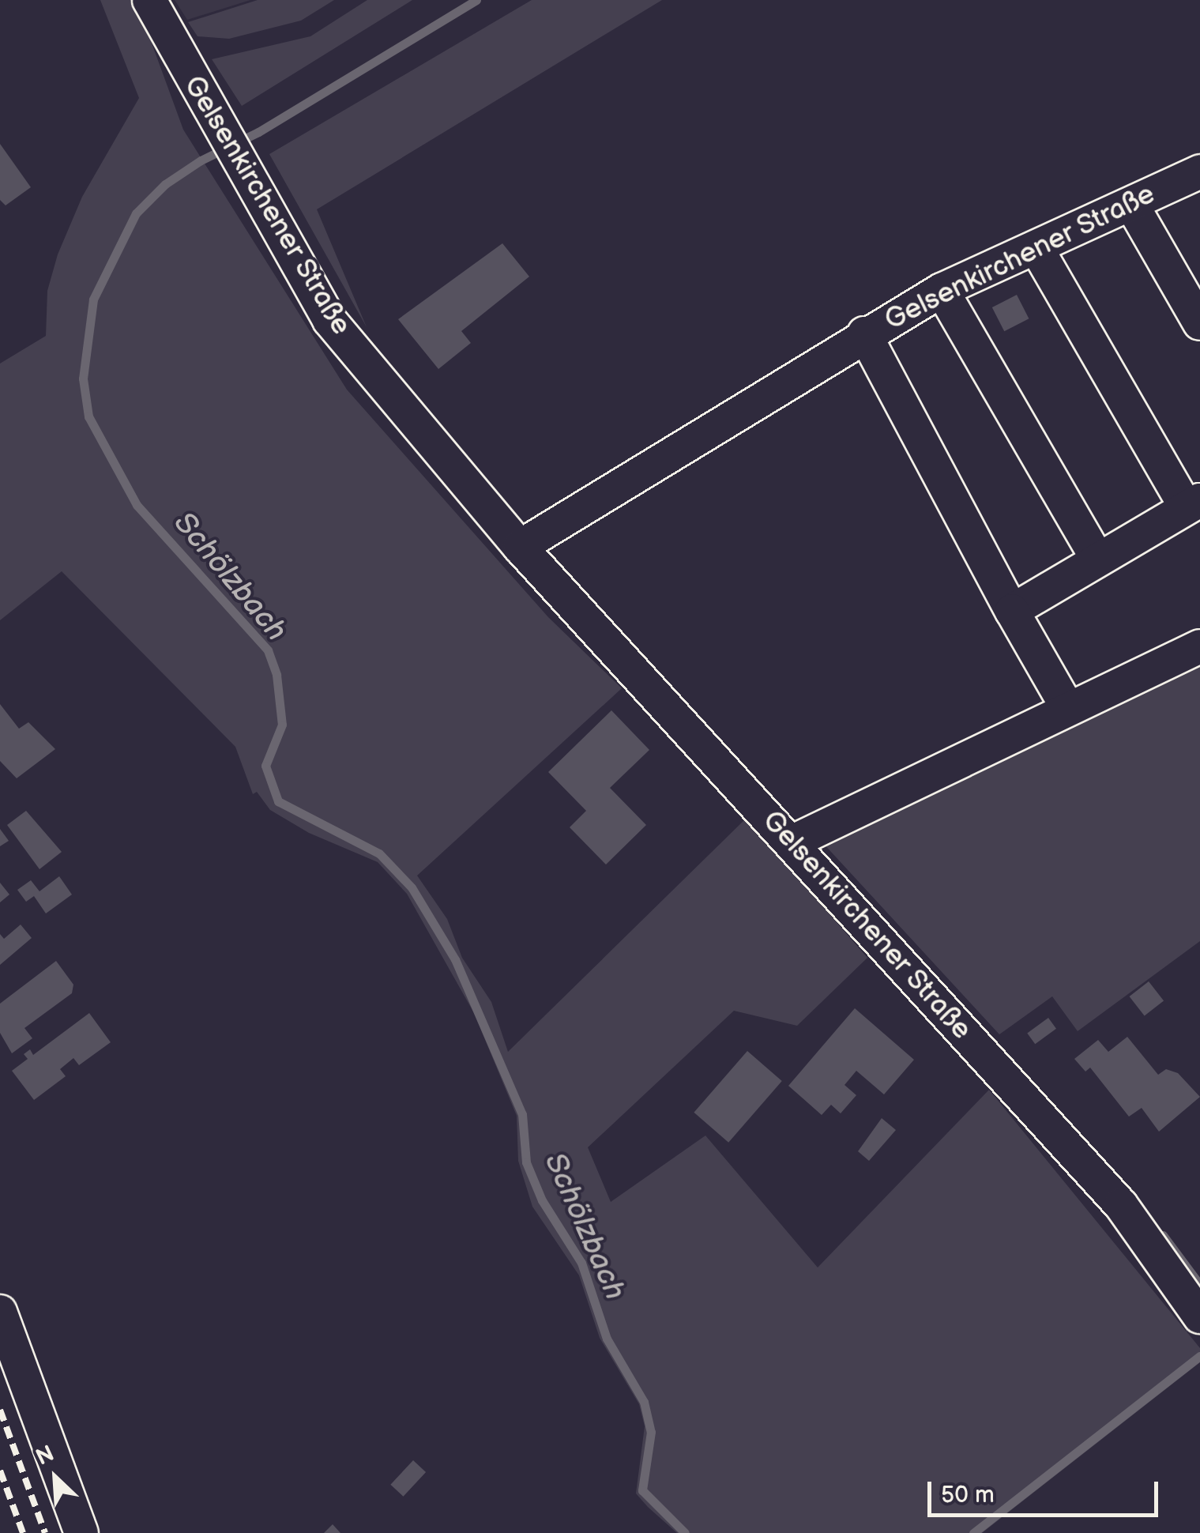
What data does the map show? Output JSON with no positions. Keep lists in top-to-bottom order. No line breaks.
{"streets":{"street":["Gelsenkirchener Straße"]},"water":["Schölzbach"],"scale_bar":"50 m","north":"top left"}
